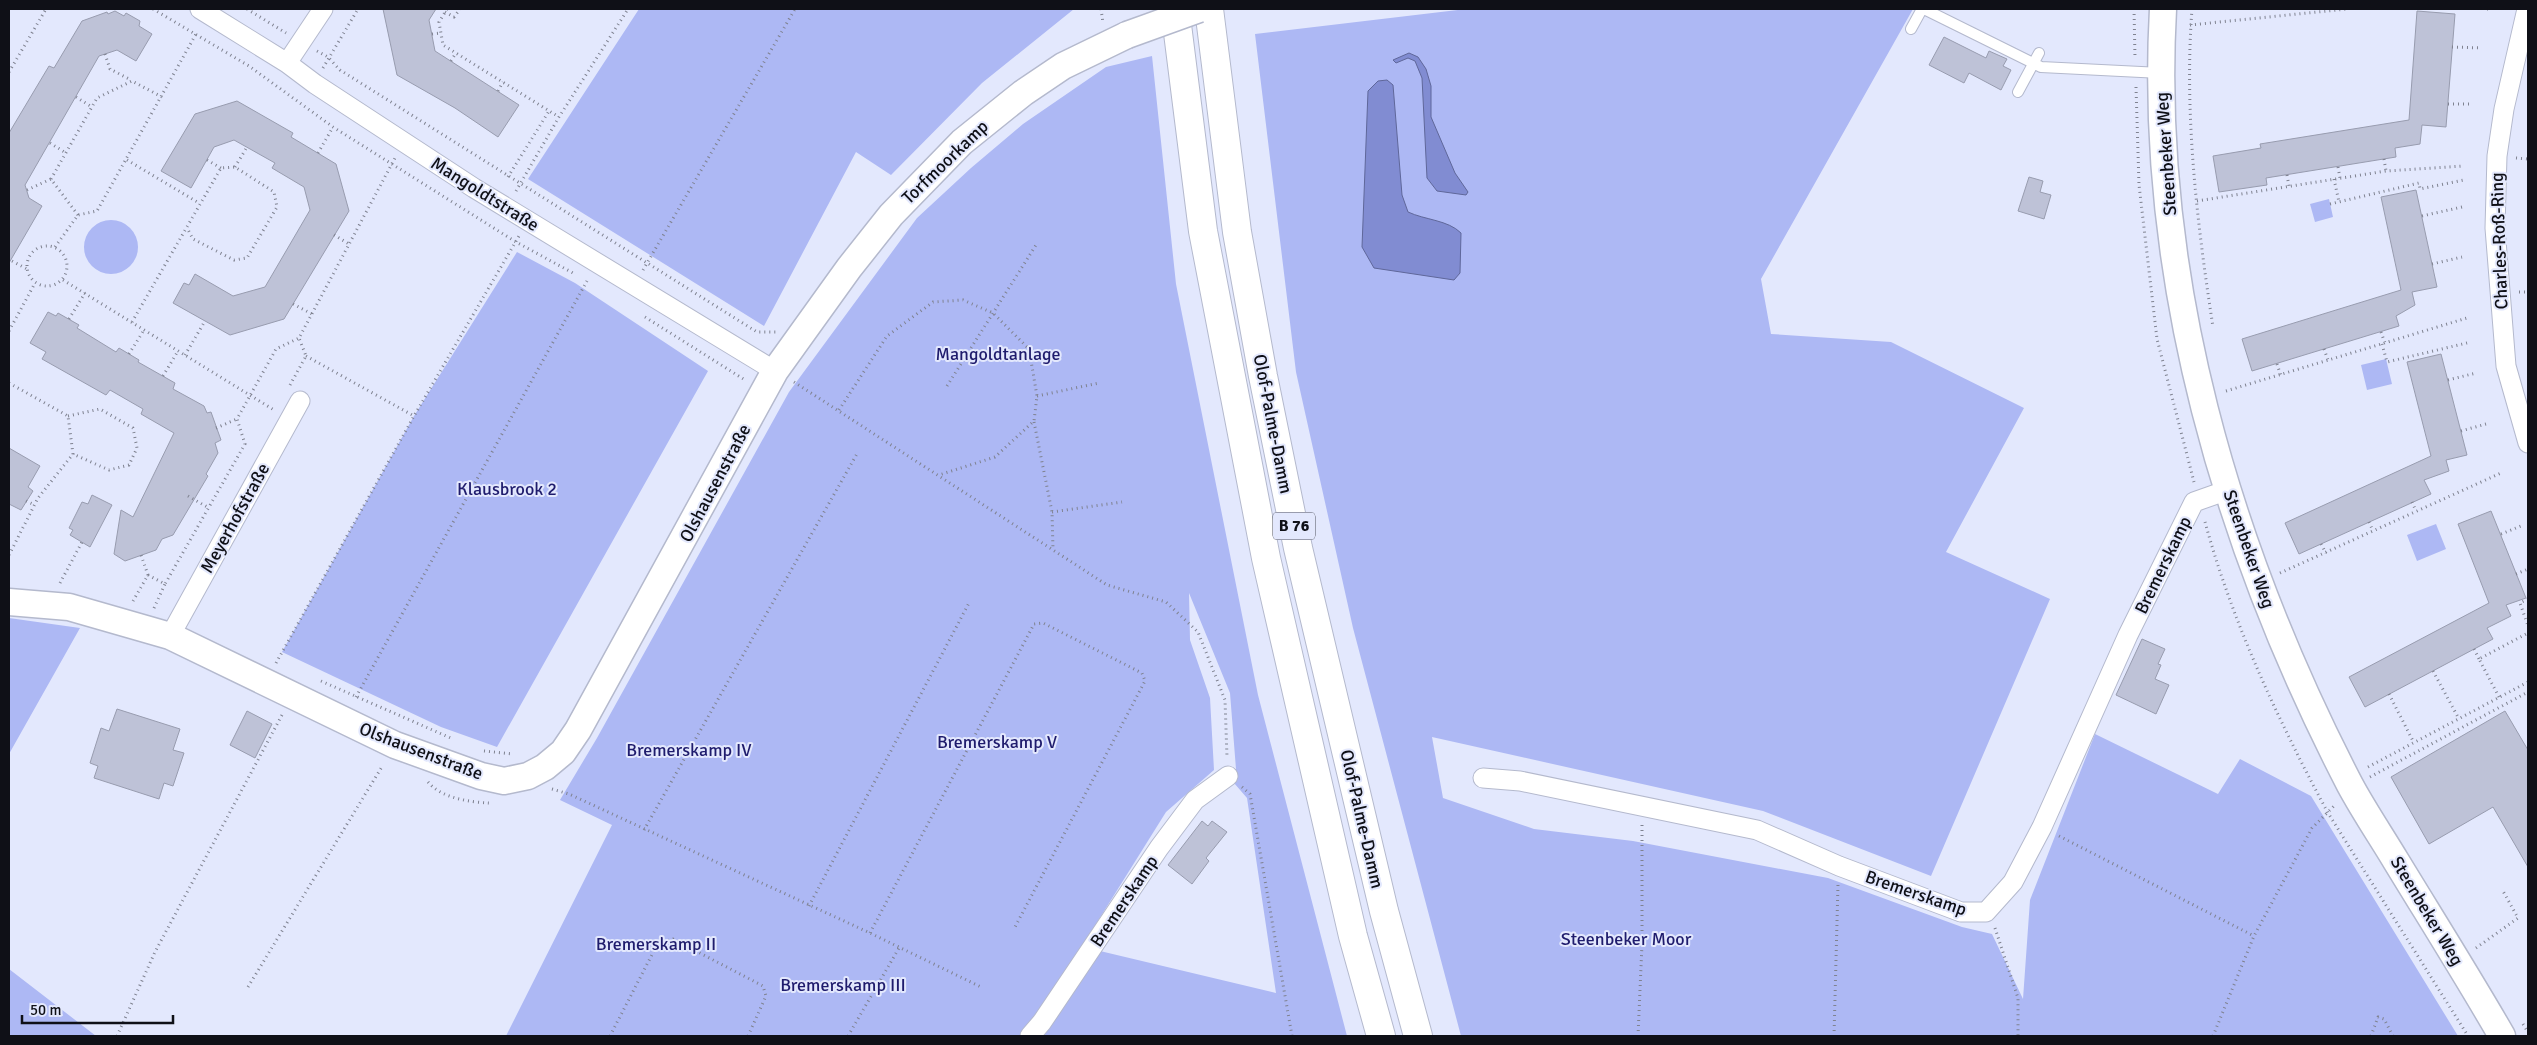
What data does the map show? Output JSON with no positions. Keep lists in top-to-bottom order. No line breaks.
{"streets":{"highway":["Olof-Palme-Damm","B 76"],"street":["Steenbeker Weg","Torfmoorkamp","Mangoldtstraße","Charles-Roß-Ring","Olshausenstraße","Meyerhofstraße","Bremerskamp"]},"crossings":[["Steenbeker Weg","Bremerskamp"],["Torfmoorkamp","Mangoldtstraße"],["Torfmoorkamp","Olshausenstraße"],["Mangoldtstraße","Olshausenstraße"],["Olshausenstraße","Meyerhofstraße"]],"parks":["Mangoldtanlage","Klausbrook 2","Bremerskamp V","Bremerskamp IV","Steenbeker Moor","Bremerskamp II","Bremerskamp III"],"scale_bar":"50 m"}
